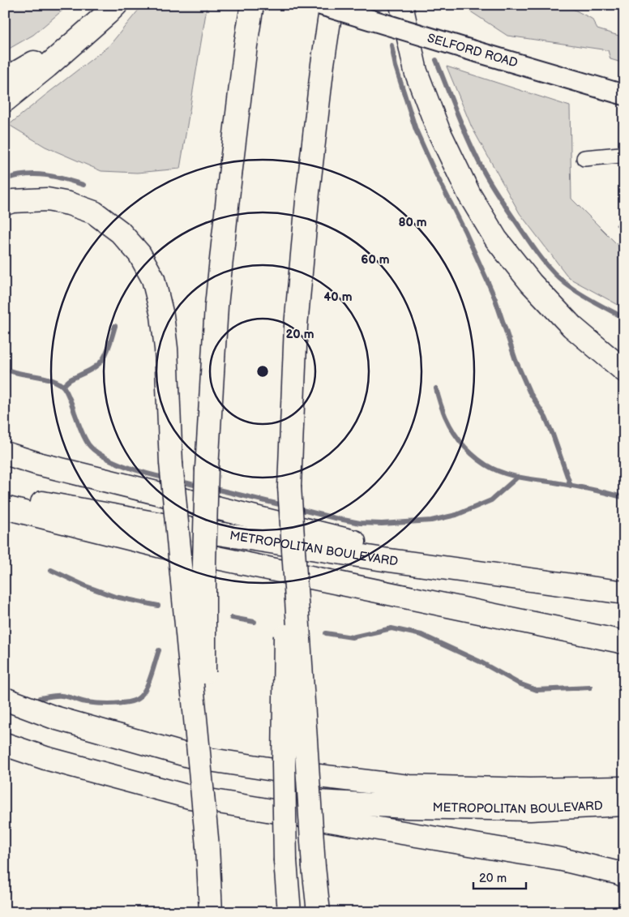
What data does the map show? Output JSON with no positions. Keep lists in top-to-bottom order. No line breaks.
{"streets":{"highway":["METROPOLITAN BOULEVARD"],"street":["SELFORD ROAD"]},"scale_bar":"20 m","rings":["80 m","60 m","40 m","20 m"]}
